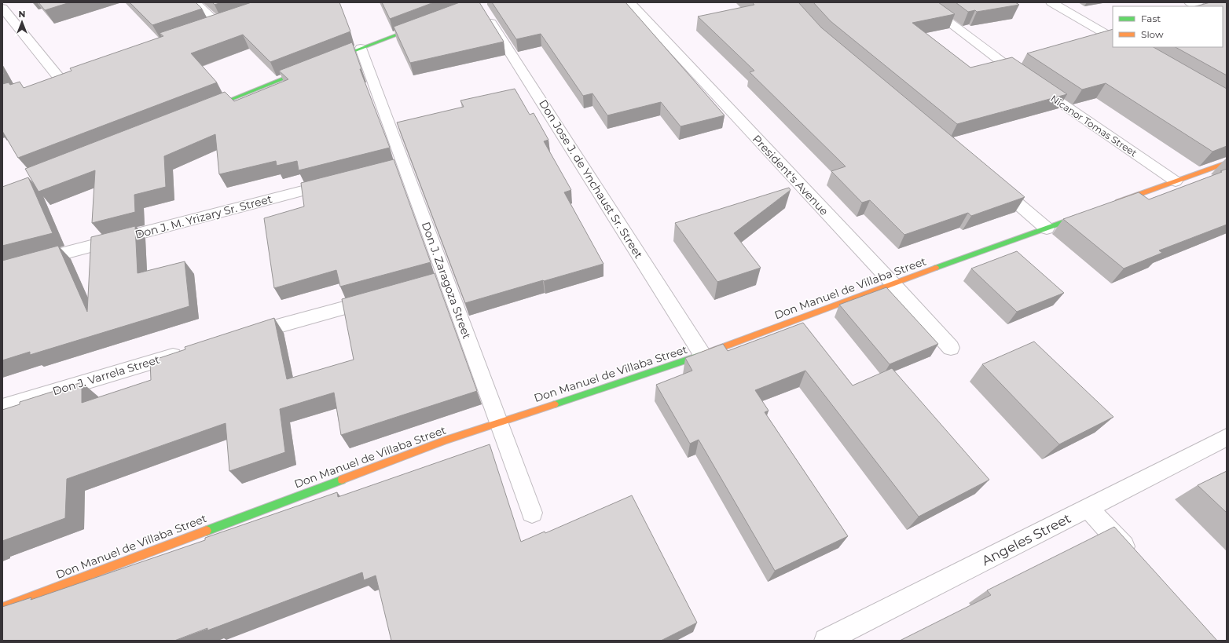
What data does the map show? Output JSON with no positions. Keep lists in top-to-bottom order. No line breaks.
{"streets":{"street":["Nicanor Tomas Street","President's Avenue","Don Jose J. de Ynchaust Sr. Street","Don J. M. Yrizary Sr. Street","Don J. Zaragoza Street","Don Manuel de Villaba Street","Don J. Varrela Street","Angeles Street"]},"crossings":[["President's Avenue","Don Manuel de Villaba Street"],["Don Jose J. de Ynchaust Sr. Street","Don Manuel de Villaba Street"],["Don J. Zaragoza Street","Don Manuel de Villaba Street"]],"legend":["Fast","Slow"],"north":"top"}
